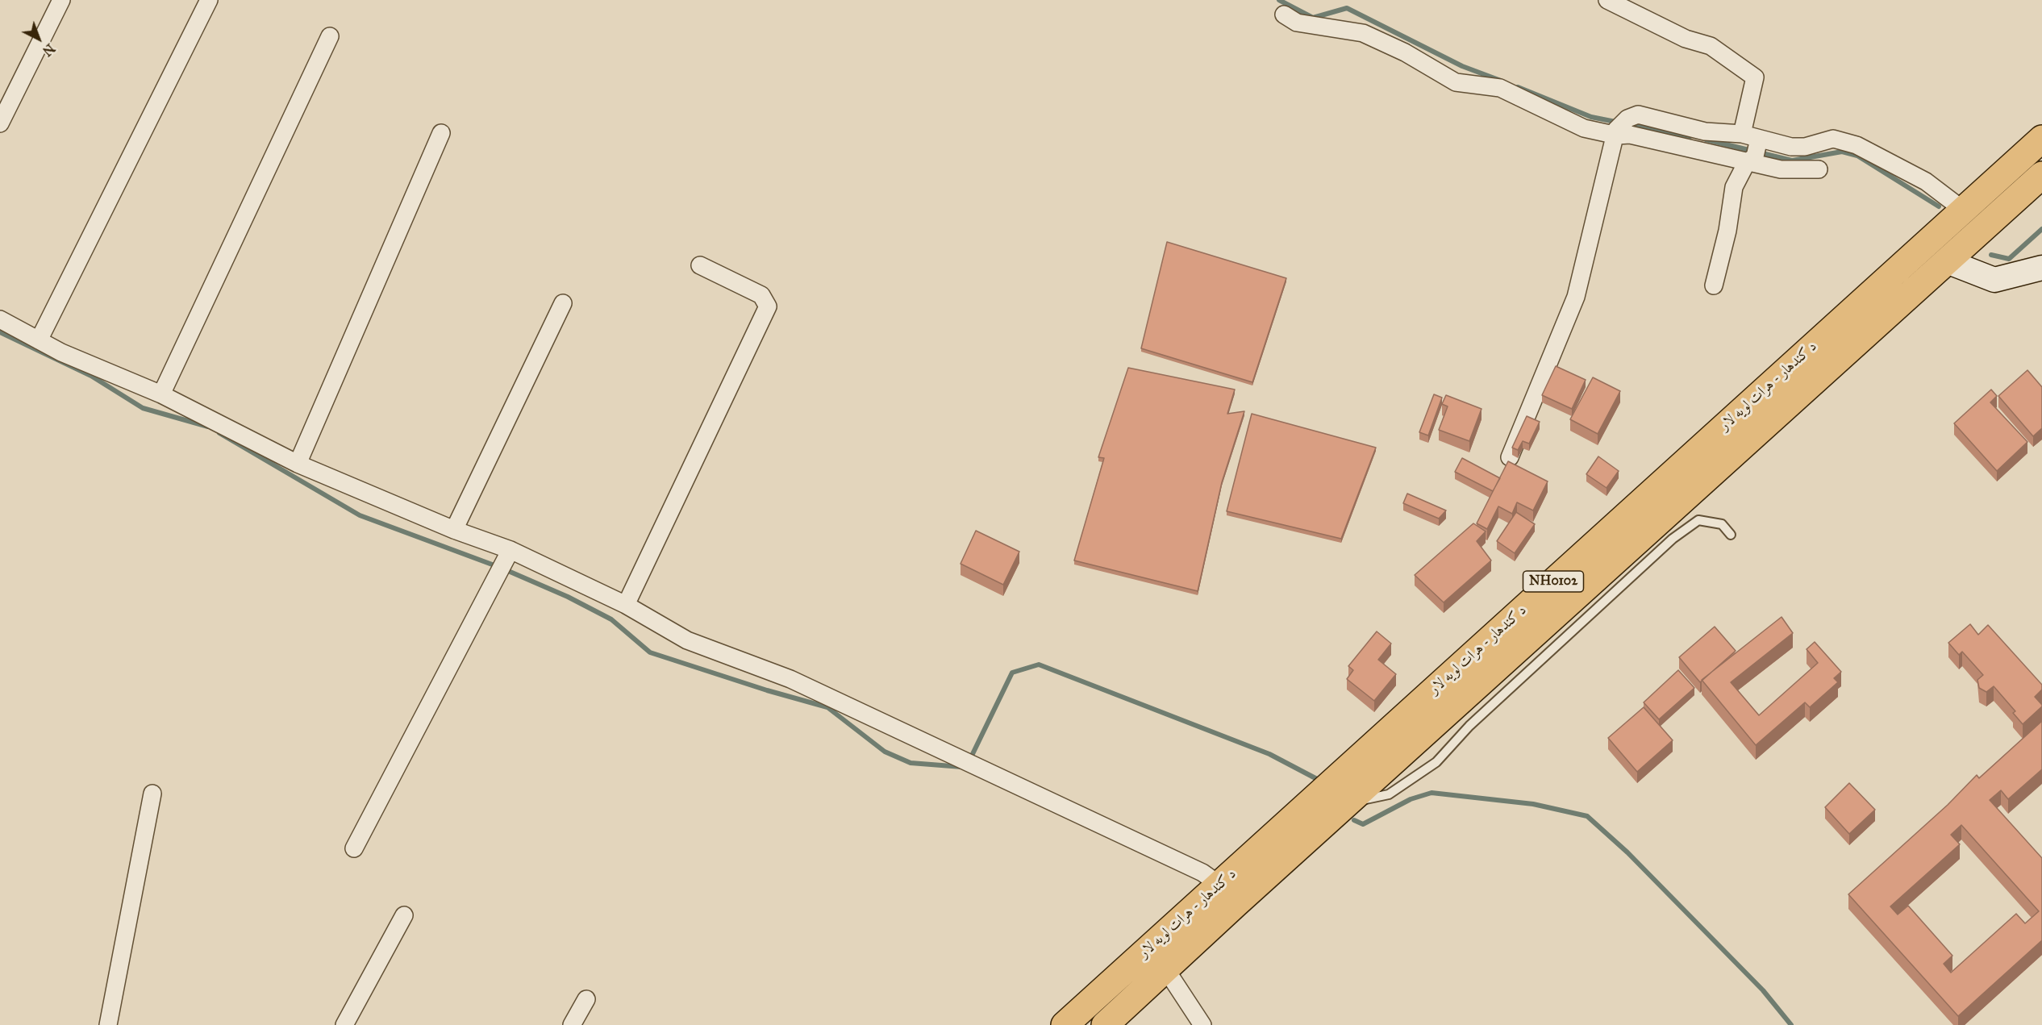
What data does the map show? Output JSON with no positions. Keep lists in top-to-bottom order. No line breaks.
{"streets":{"highway":["د کندهار - هرات لويه لار","NH0102"]},"north":"bottom right"}
